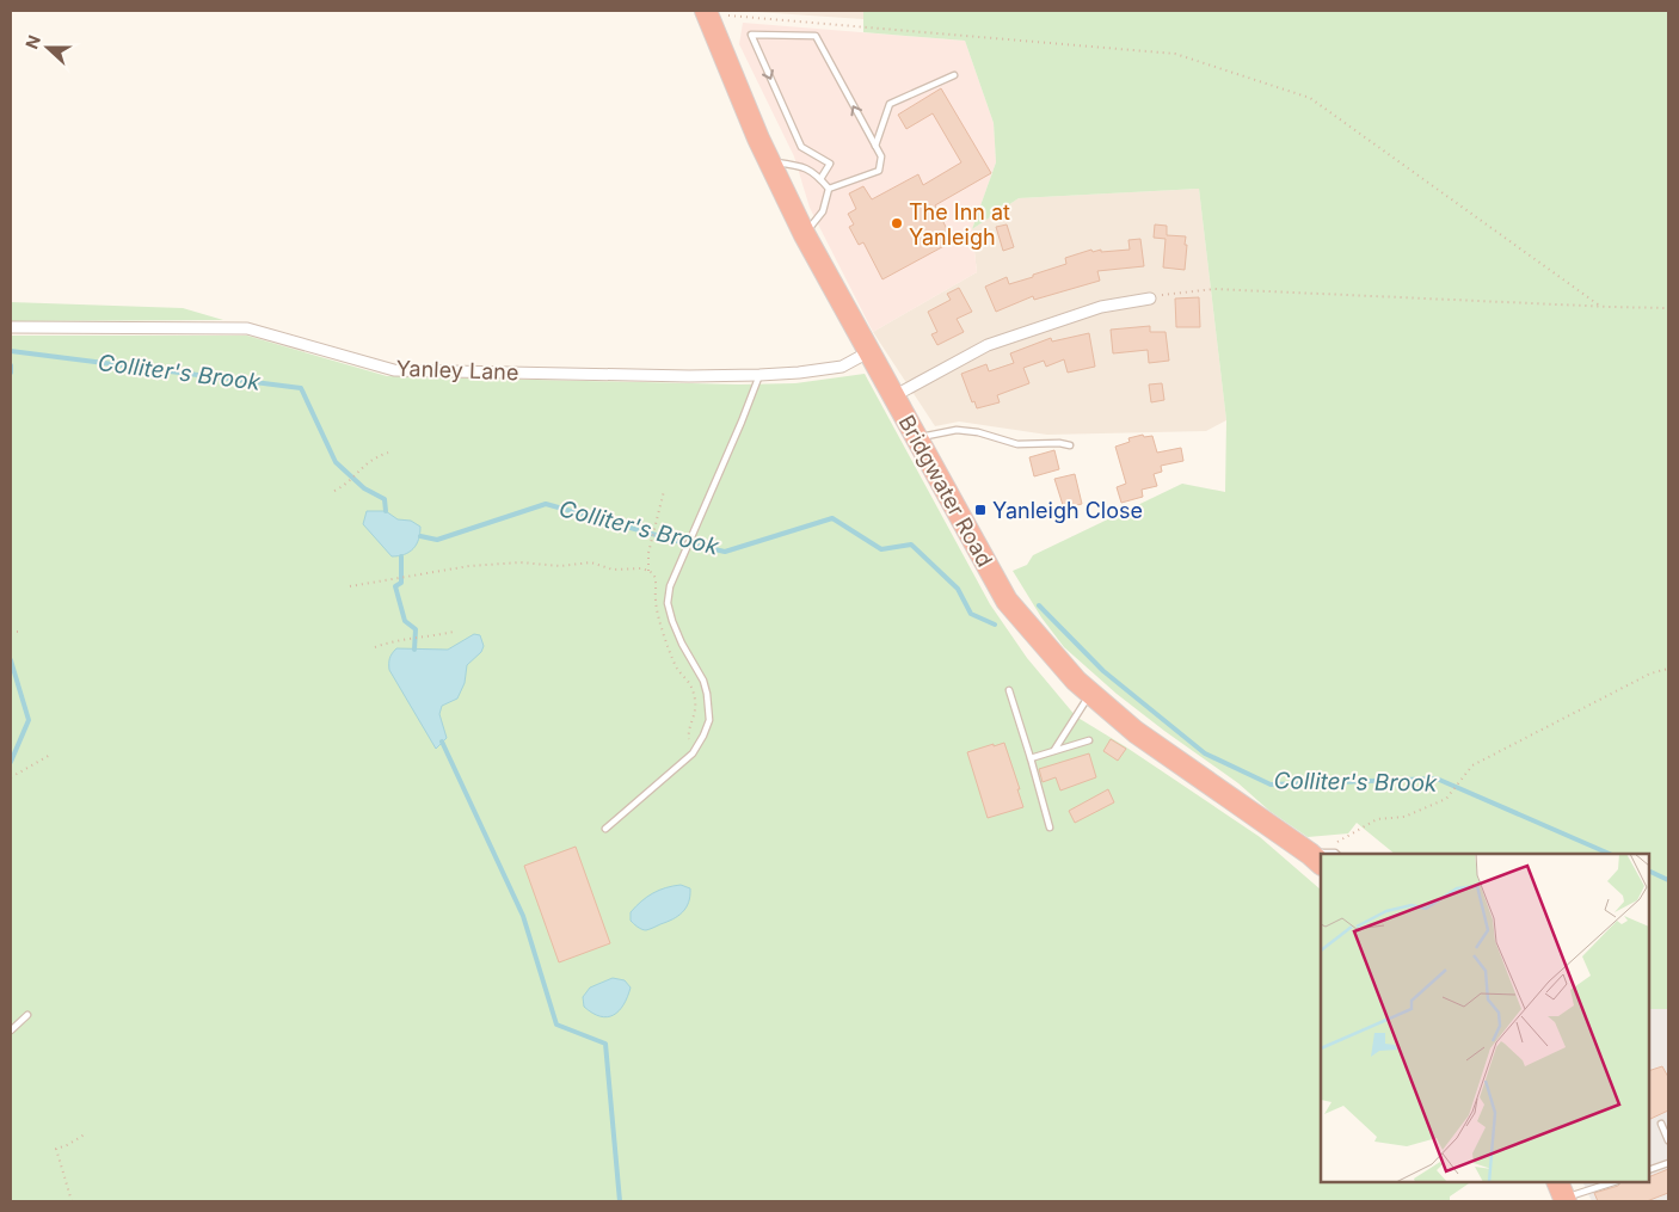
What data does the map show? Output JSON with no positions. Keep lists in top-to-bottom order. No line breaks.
{"streets":{"highway":["Bridgwater Road"],"street":["Yanley Lane"]},"crossings":[["Yanley Lane","Bridgwater Road"]],"water":["Colliter's Brook"],"places":{"other":["The Inn at Yanleigh"],"transit":["Yanleigh Close"]},"north":"left"}
